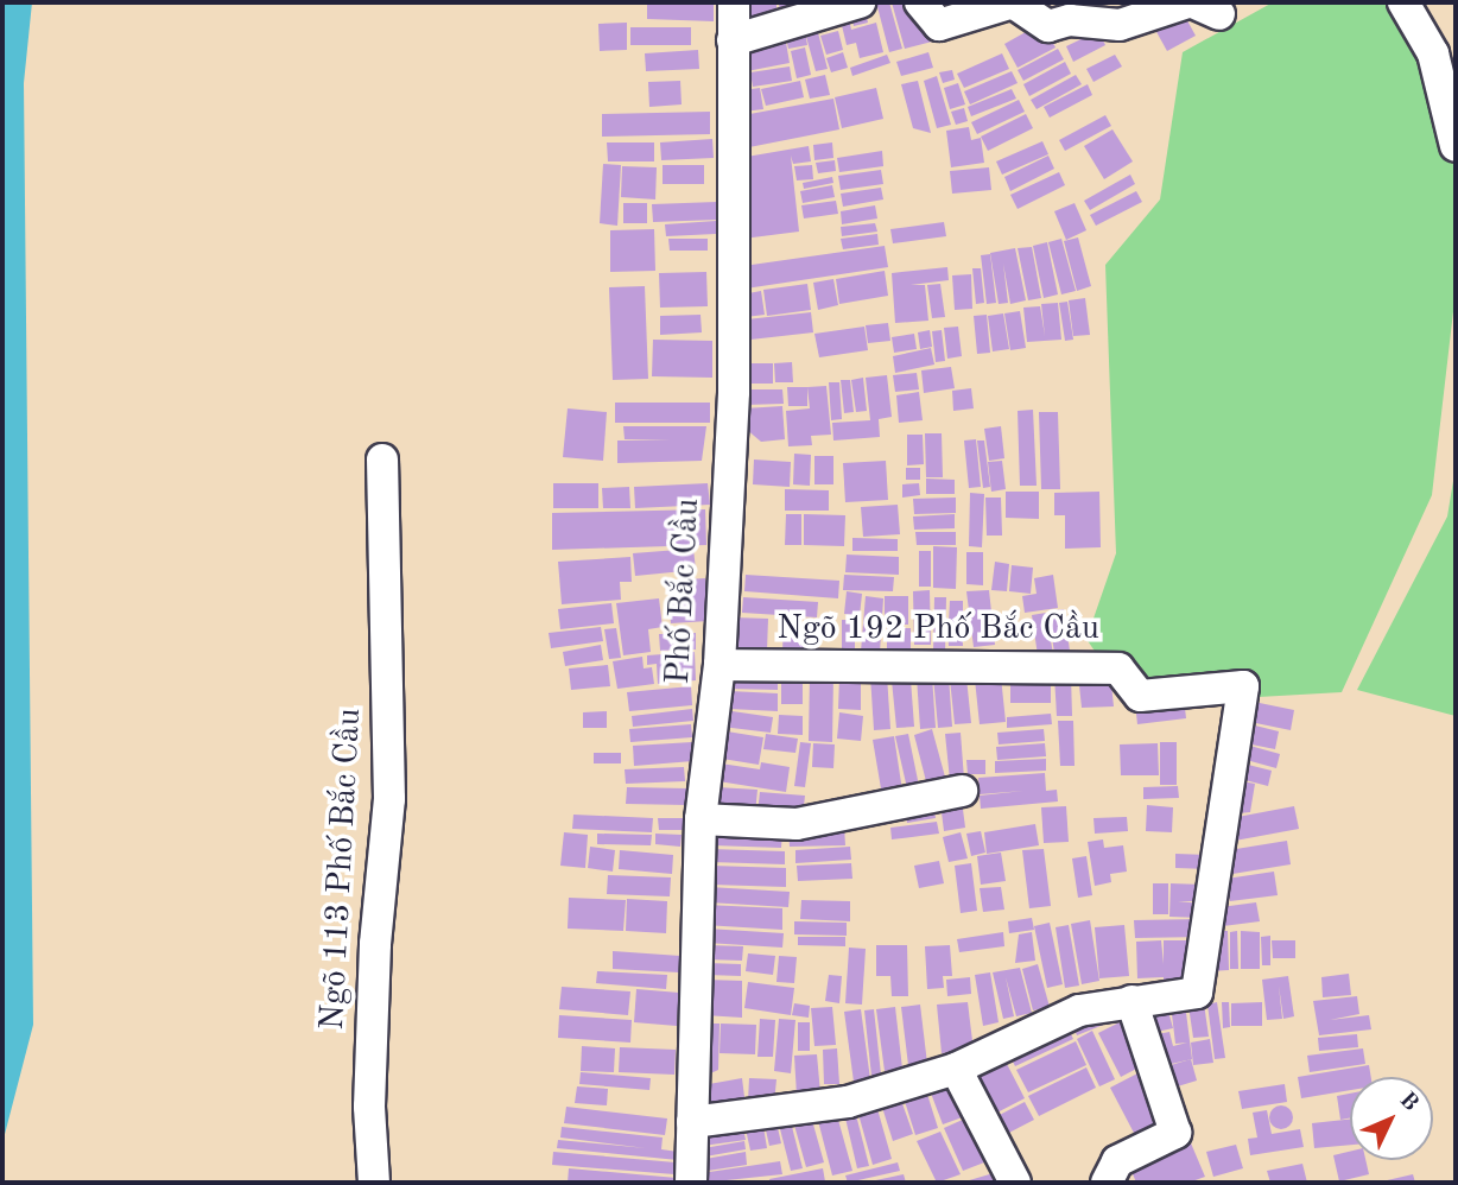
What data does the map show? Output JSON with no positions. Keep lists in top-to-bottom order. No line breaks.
{"streets":{"street":["Phố Bắc Cầu","Ngõ 192 Phố Bắc Cầu","Ngõ 113 Phố Bắc Cầu"]},"crossings":[["Phố Bắc Cầu","Ngõ 192 Phố Bắc Cầu"]],"north":"top right"}
